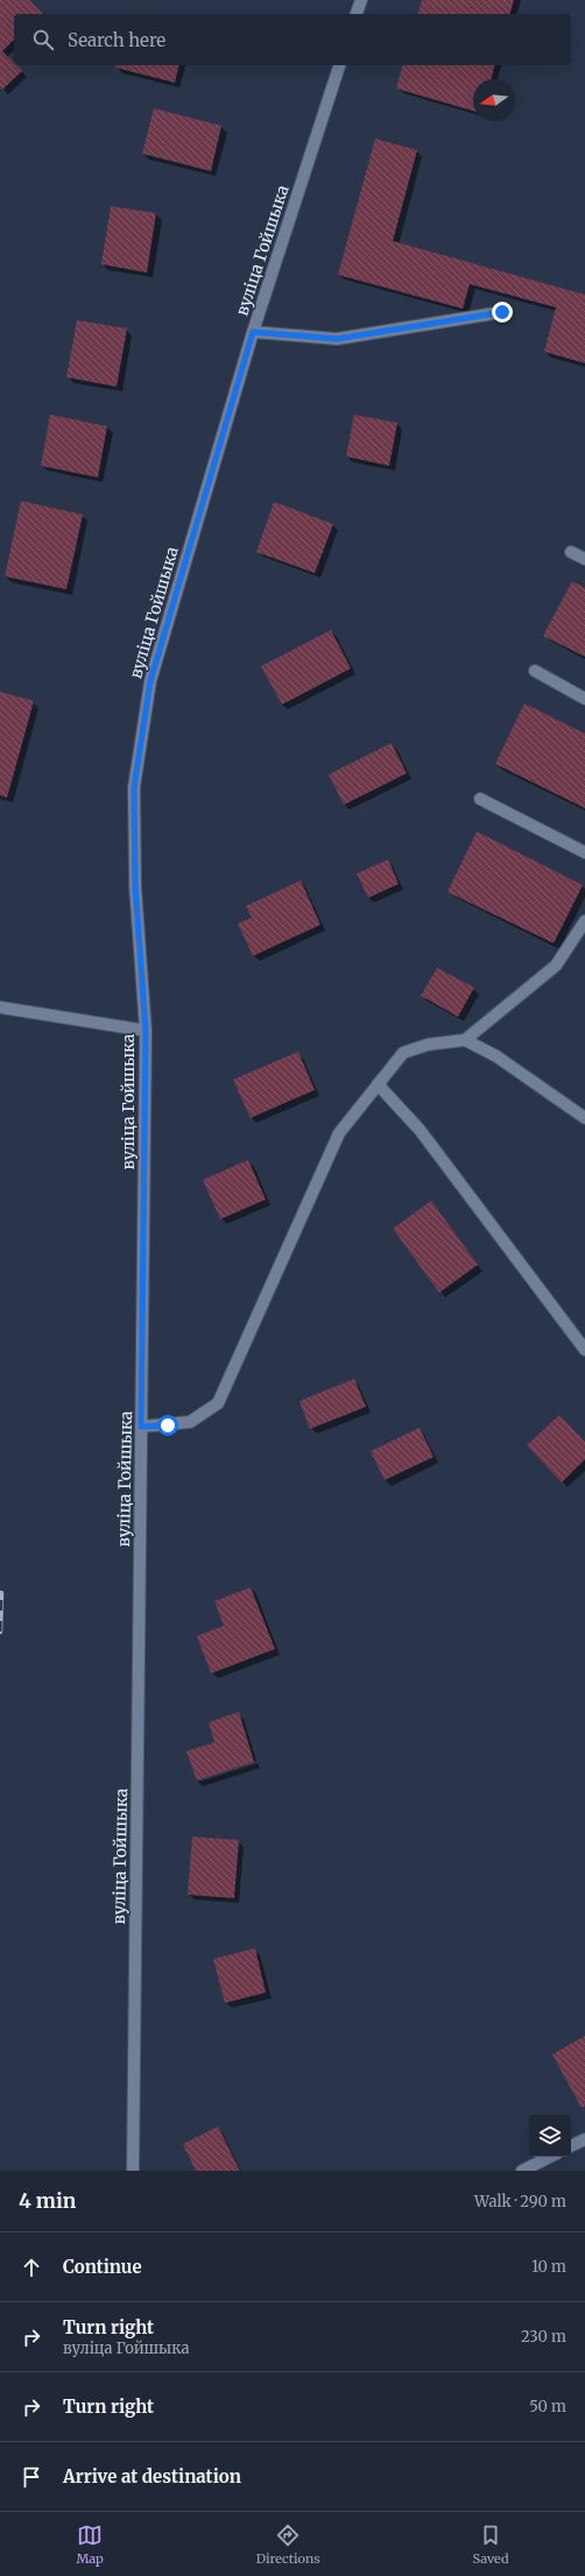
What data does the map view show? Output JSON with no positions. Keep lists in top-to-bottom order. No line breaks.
{"streets":{"street":["вуліца Гойшыка"]},"north":"left","page":{"search":"Search here","heading":["4 min","Walk · 290 m"],"list":[["Continue","10 m"],["Turn right","вуліца Гойшыка","230 m"],["Turn right","50 m"],"Arrive at destination"],"nav":["Map","Directions","Saved"]}}
